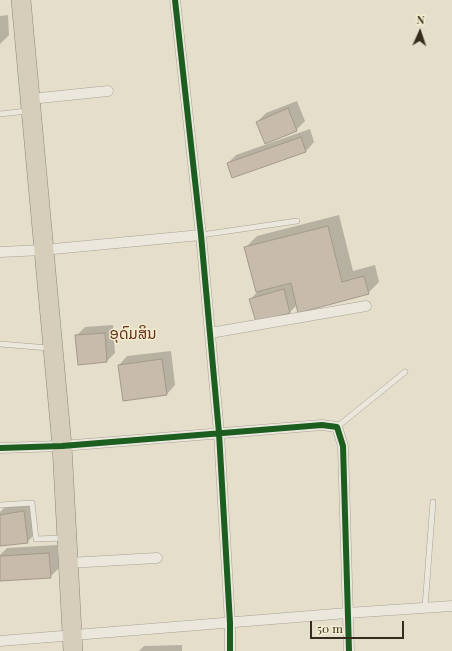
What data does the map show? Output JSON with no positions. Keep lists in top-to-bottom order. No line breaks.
{"districts":["ອຸດົມສິນ"],"scale_bar":"50 m","north":"top"}
